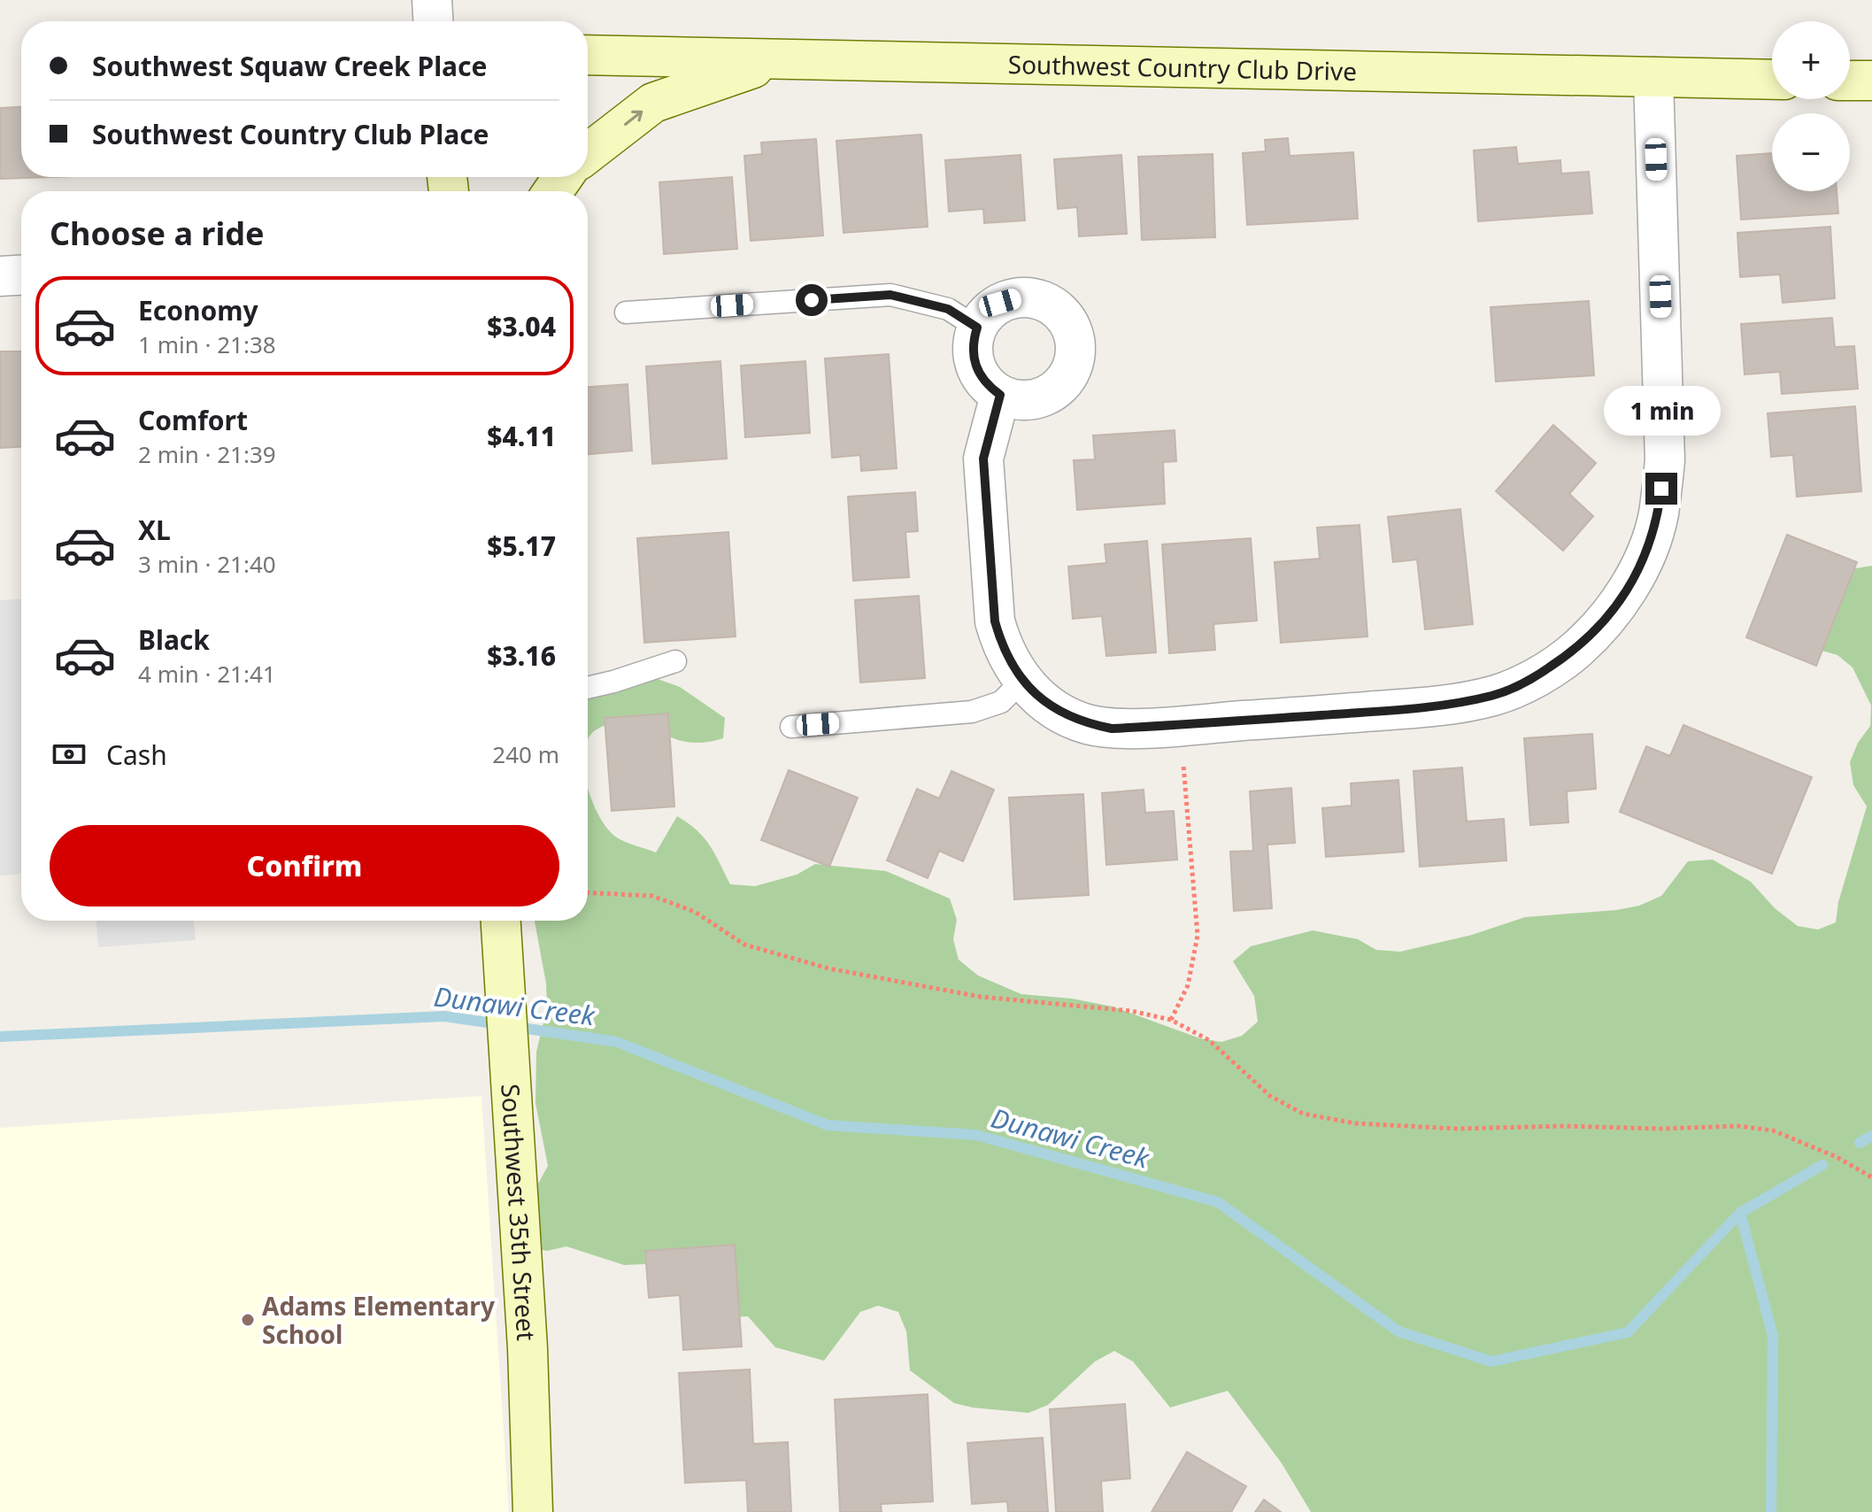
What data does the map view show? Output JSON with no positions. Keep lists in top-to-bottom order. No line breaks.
{"streets":{"street":["Southwest Country Club Drive","Southwest 35th Street"]},"water":["Dunawi Creek"],"places":["Adams Elementary School"],"page":{"map_buttons":["+","−"],"banner":["Southwest Squaw Creek Place","Southwest Country Club Place"],"heading":"Choose a ride","list":[{"name":"Economy","note":"1 min · 21:38","value":"$3.04"},{"name":"Comfort","note":"2 min · 21:39","value":"$4.11"},{"name":"XL","note":"3 min · 21:40","value":"$5.17"},{"name":"Black","note":"4 min · 21:41","value":"$3.16"}],"bubble":"1 min","pay":["Cash","240 m"],"buttons":"Confirm"}}
